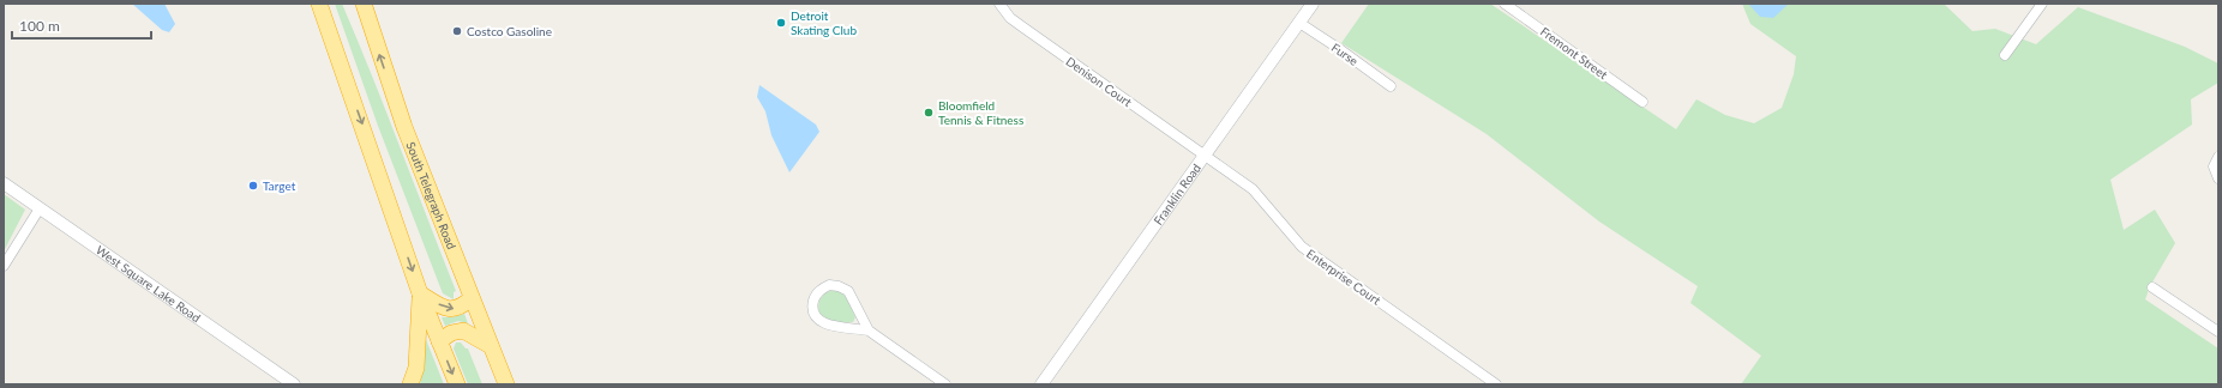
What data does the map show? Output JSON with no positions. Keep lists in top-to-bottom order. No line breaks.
{"streets":{"highway":["South Telegraph Road"],"street":["Fremont Street","Furse","Denison Court","Franklin Road","Enterprise Court","West Square Lake Road"]},"crossings":[["Furse","Franklin Road"],["Denison Court","Franklin Road"],["Denison Court","Enterprise Court"],["Franklin Road","Enterprise Court"]],"places":["Detroit Skating Club","Costco Gasoline","Bloomfield Tennis & Fitness","Target"],"scale_bar":"100 m"}
